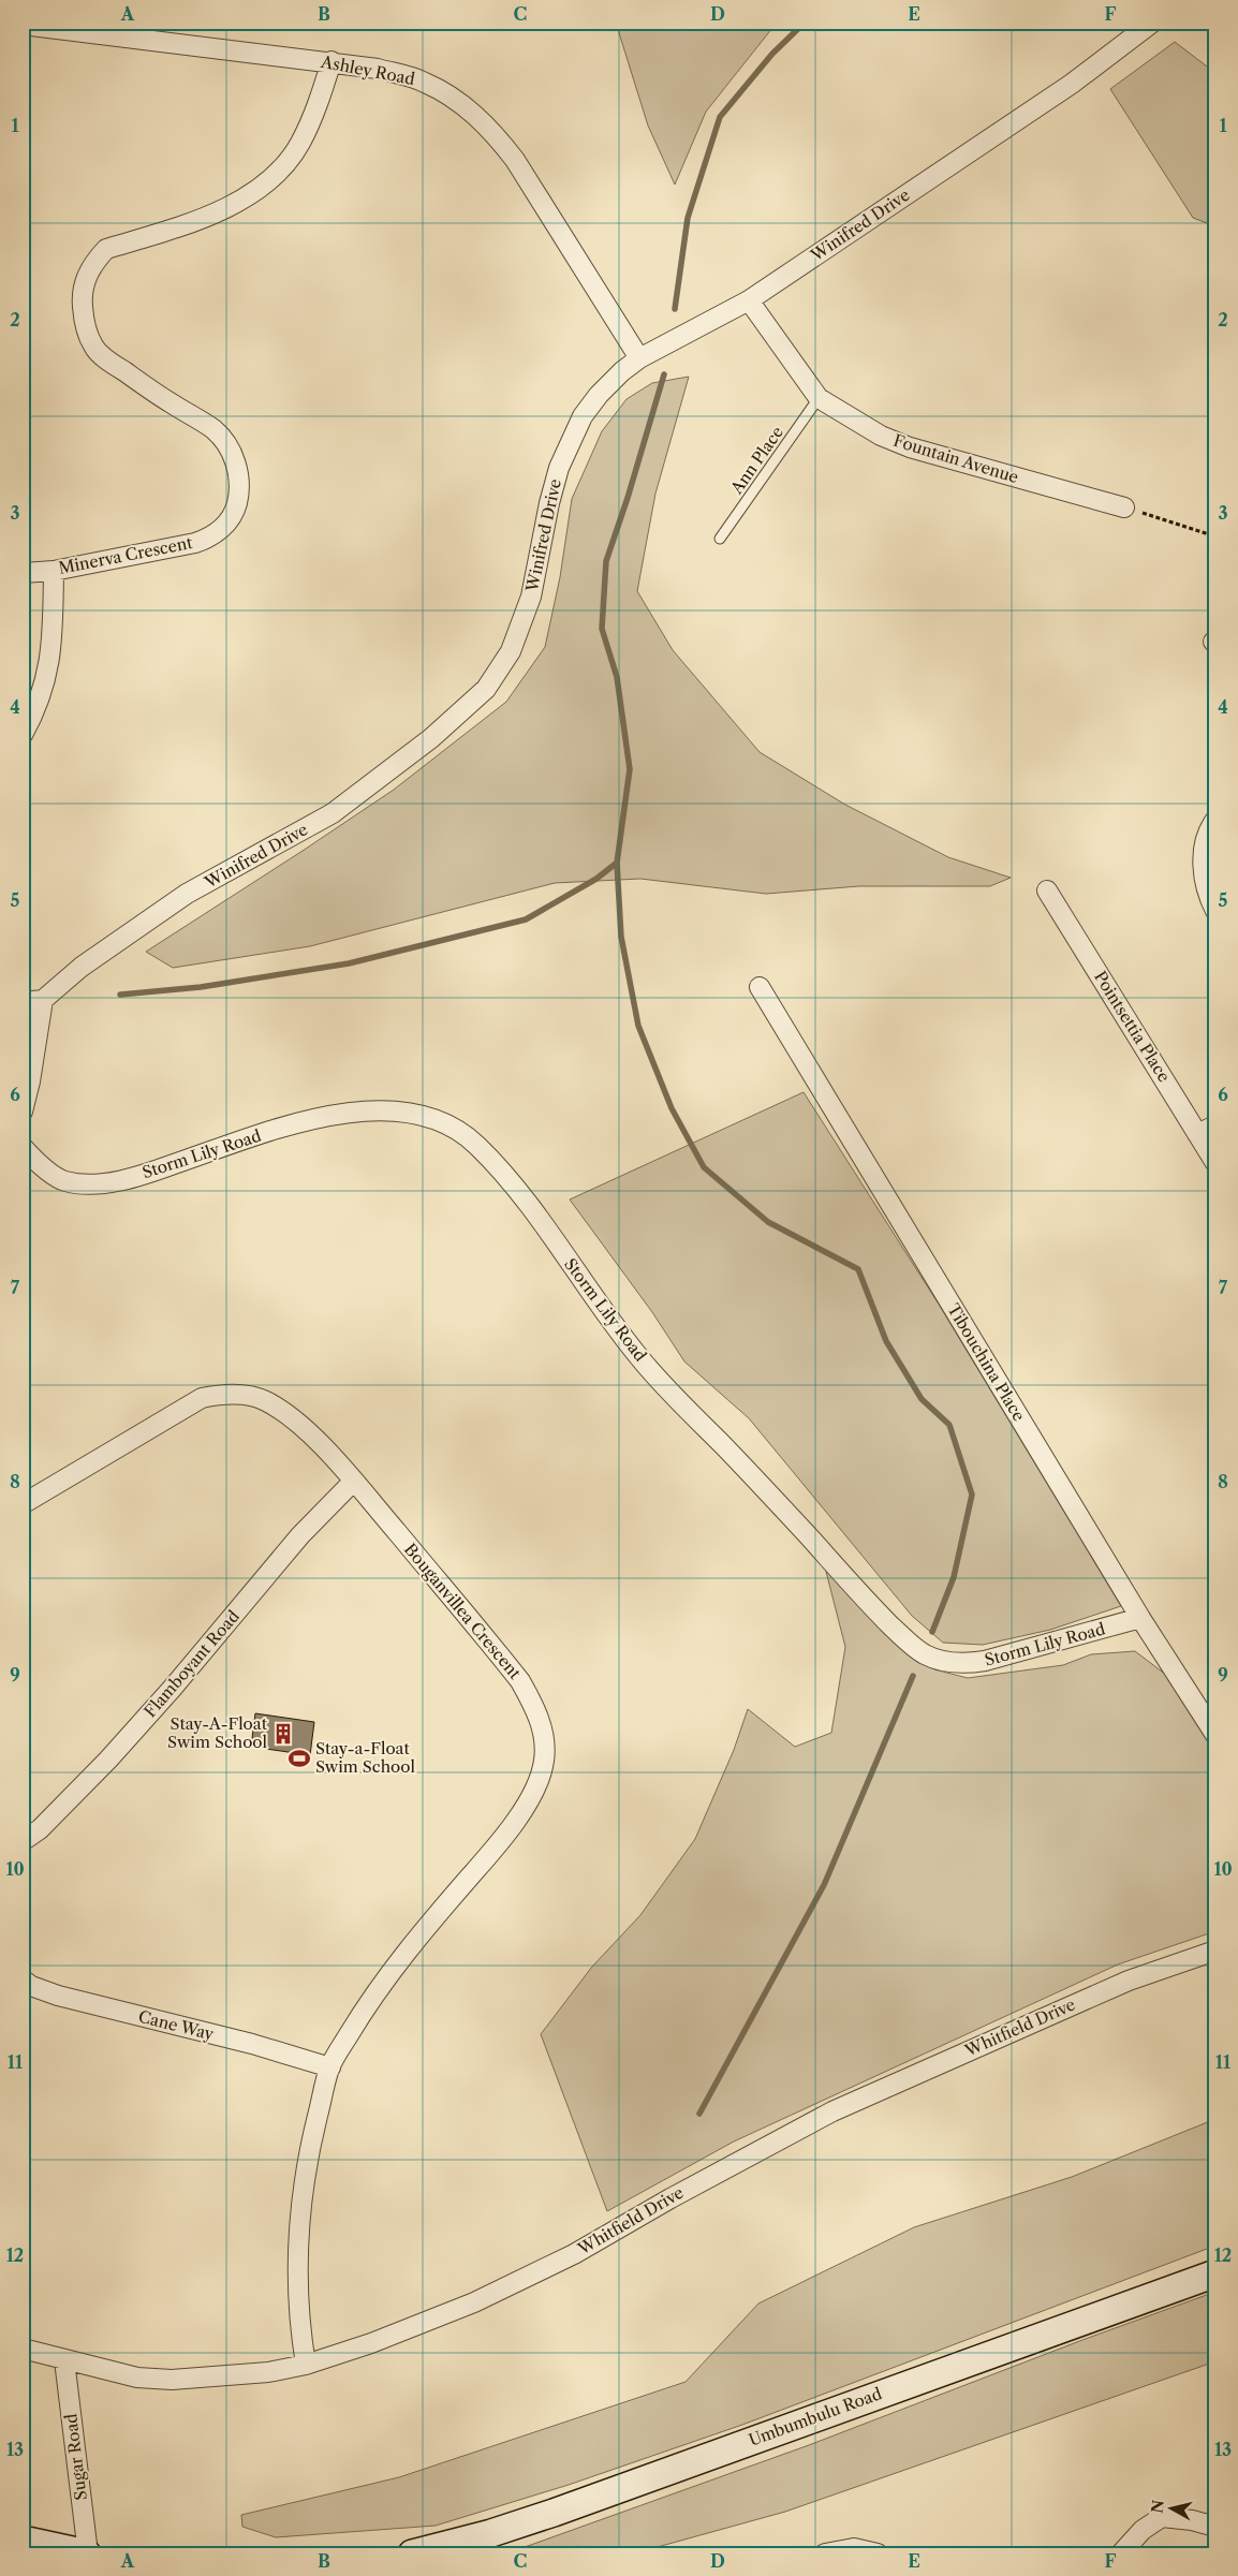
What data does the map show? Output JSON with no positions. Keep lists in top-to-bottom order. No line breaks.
{"streets":{"main road":["Umbumbulu Road"],"street":["Ashley Road","Winifred Drive","Fountain Avenue","Minerva Crescent","Pointsettia Place","Storm Lily Road","Tibouchina Place","Bouganvillea Crescent","Flamboyant Road","Cane Way","Whitfield Drive","Sugar Road"],"lane":["Ann Place"]},"crossings":[["Ashley Road","Winifred Drive"],["Ashley Road","Minerva Crescent"],["Winifred Drive","Fountain Avenue"],["Fountain Avenue","Ann Place"],["Storm Lily Road","Tibouchina Place"],["Bouganvillea Crescent","Flamboyant Road"],["Bouganvillea Crescent","Cane Way"],["Bouganvillea Crescent","Whitfield Drive"],["Whitfield Drive","Sugar Road"]],"places":{"building":["Stay-A-Float Swim School"],"sports":["Stay-a-Float Swim School"]},"north":"left","grid":{"columns":["A","B","C","D","E","F"],"rows":["1","2","3","4","5","6","7","8","9","10","11","12","13"]}}
